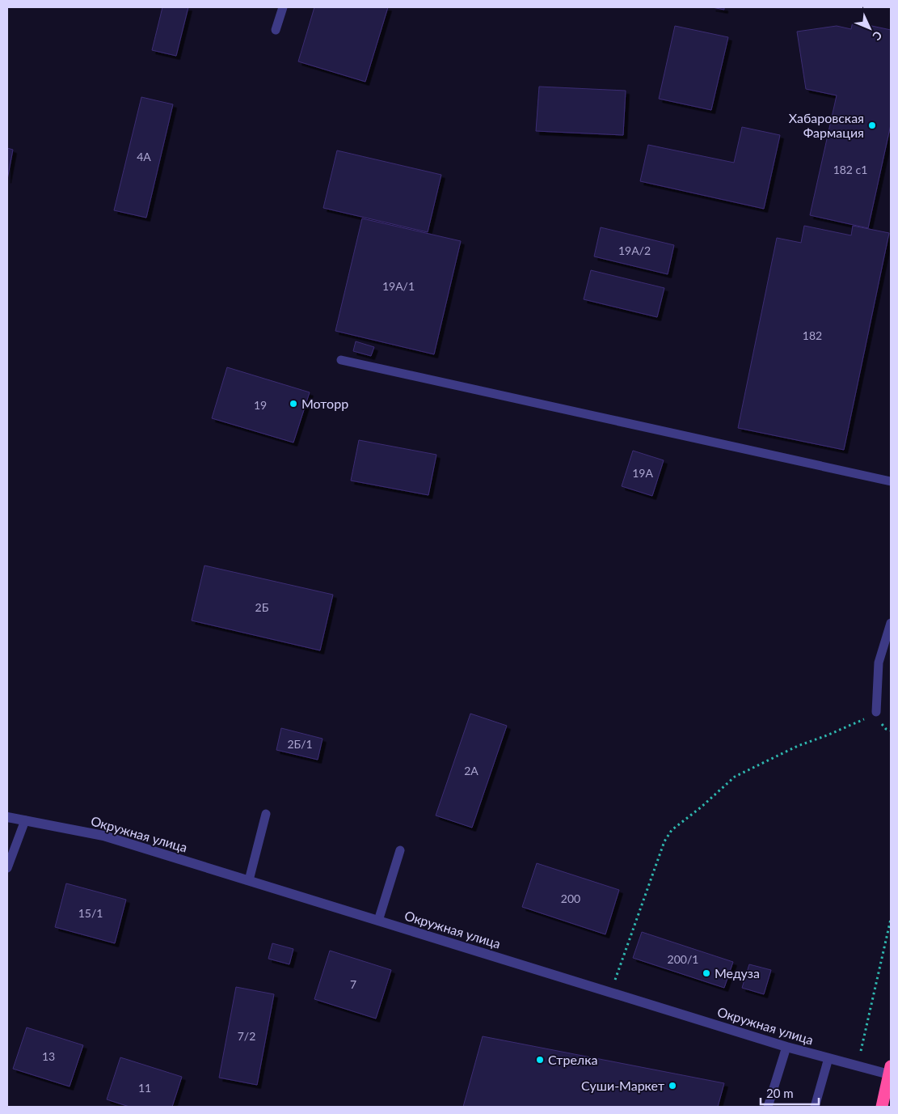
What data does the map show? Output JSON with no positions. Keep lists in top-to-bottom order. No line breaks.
{"streets":{"street":["Окружная улица"]},"places":["Хабаровская Фармация","Моторр","Медуза","Стрелка","Суши-Маркет"],"house_numbers":["4А","182 с1","19А/2","19А/1","182","19","19А","2Б","2Б/1","2А","200","15/1","200/1","7","7/2","13","11"],"scale_bar":"20 m","north":"bottom right"}
